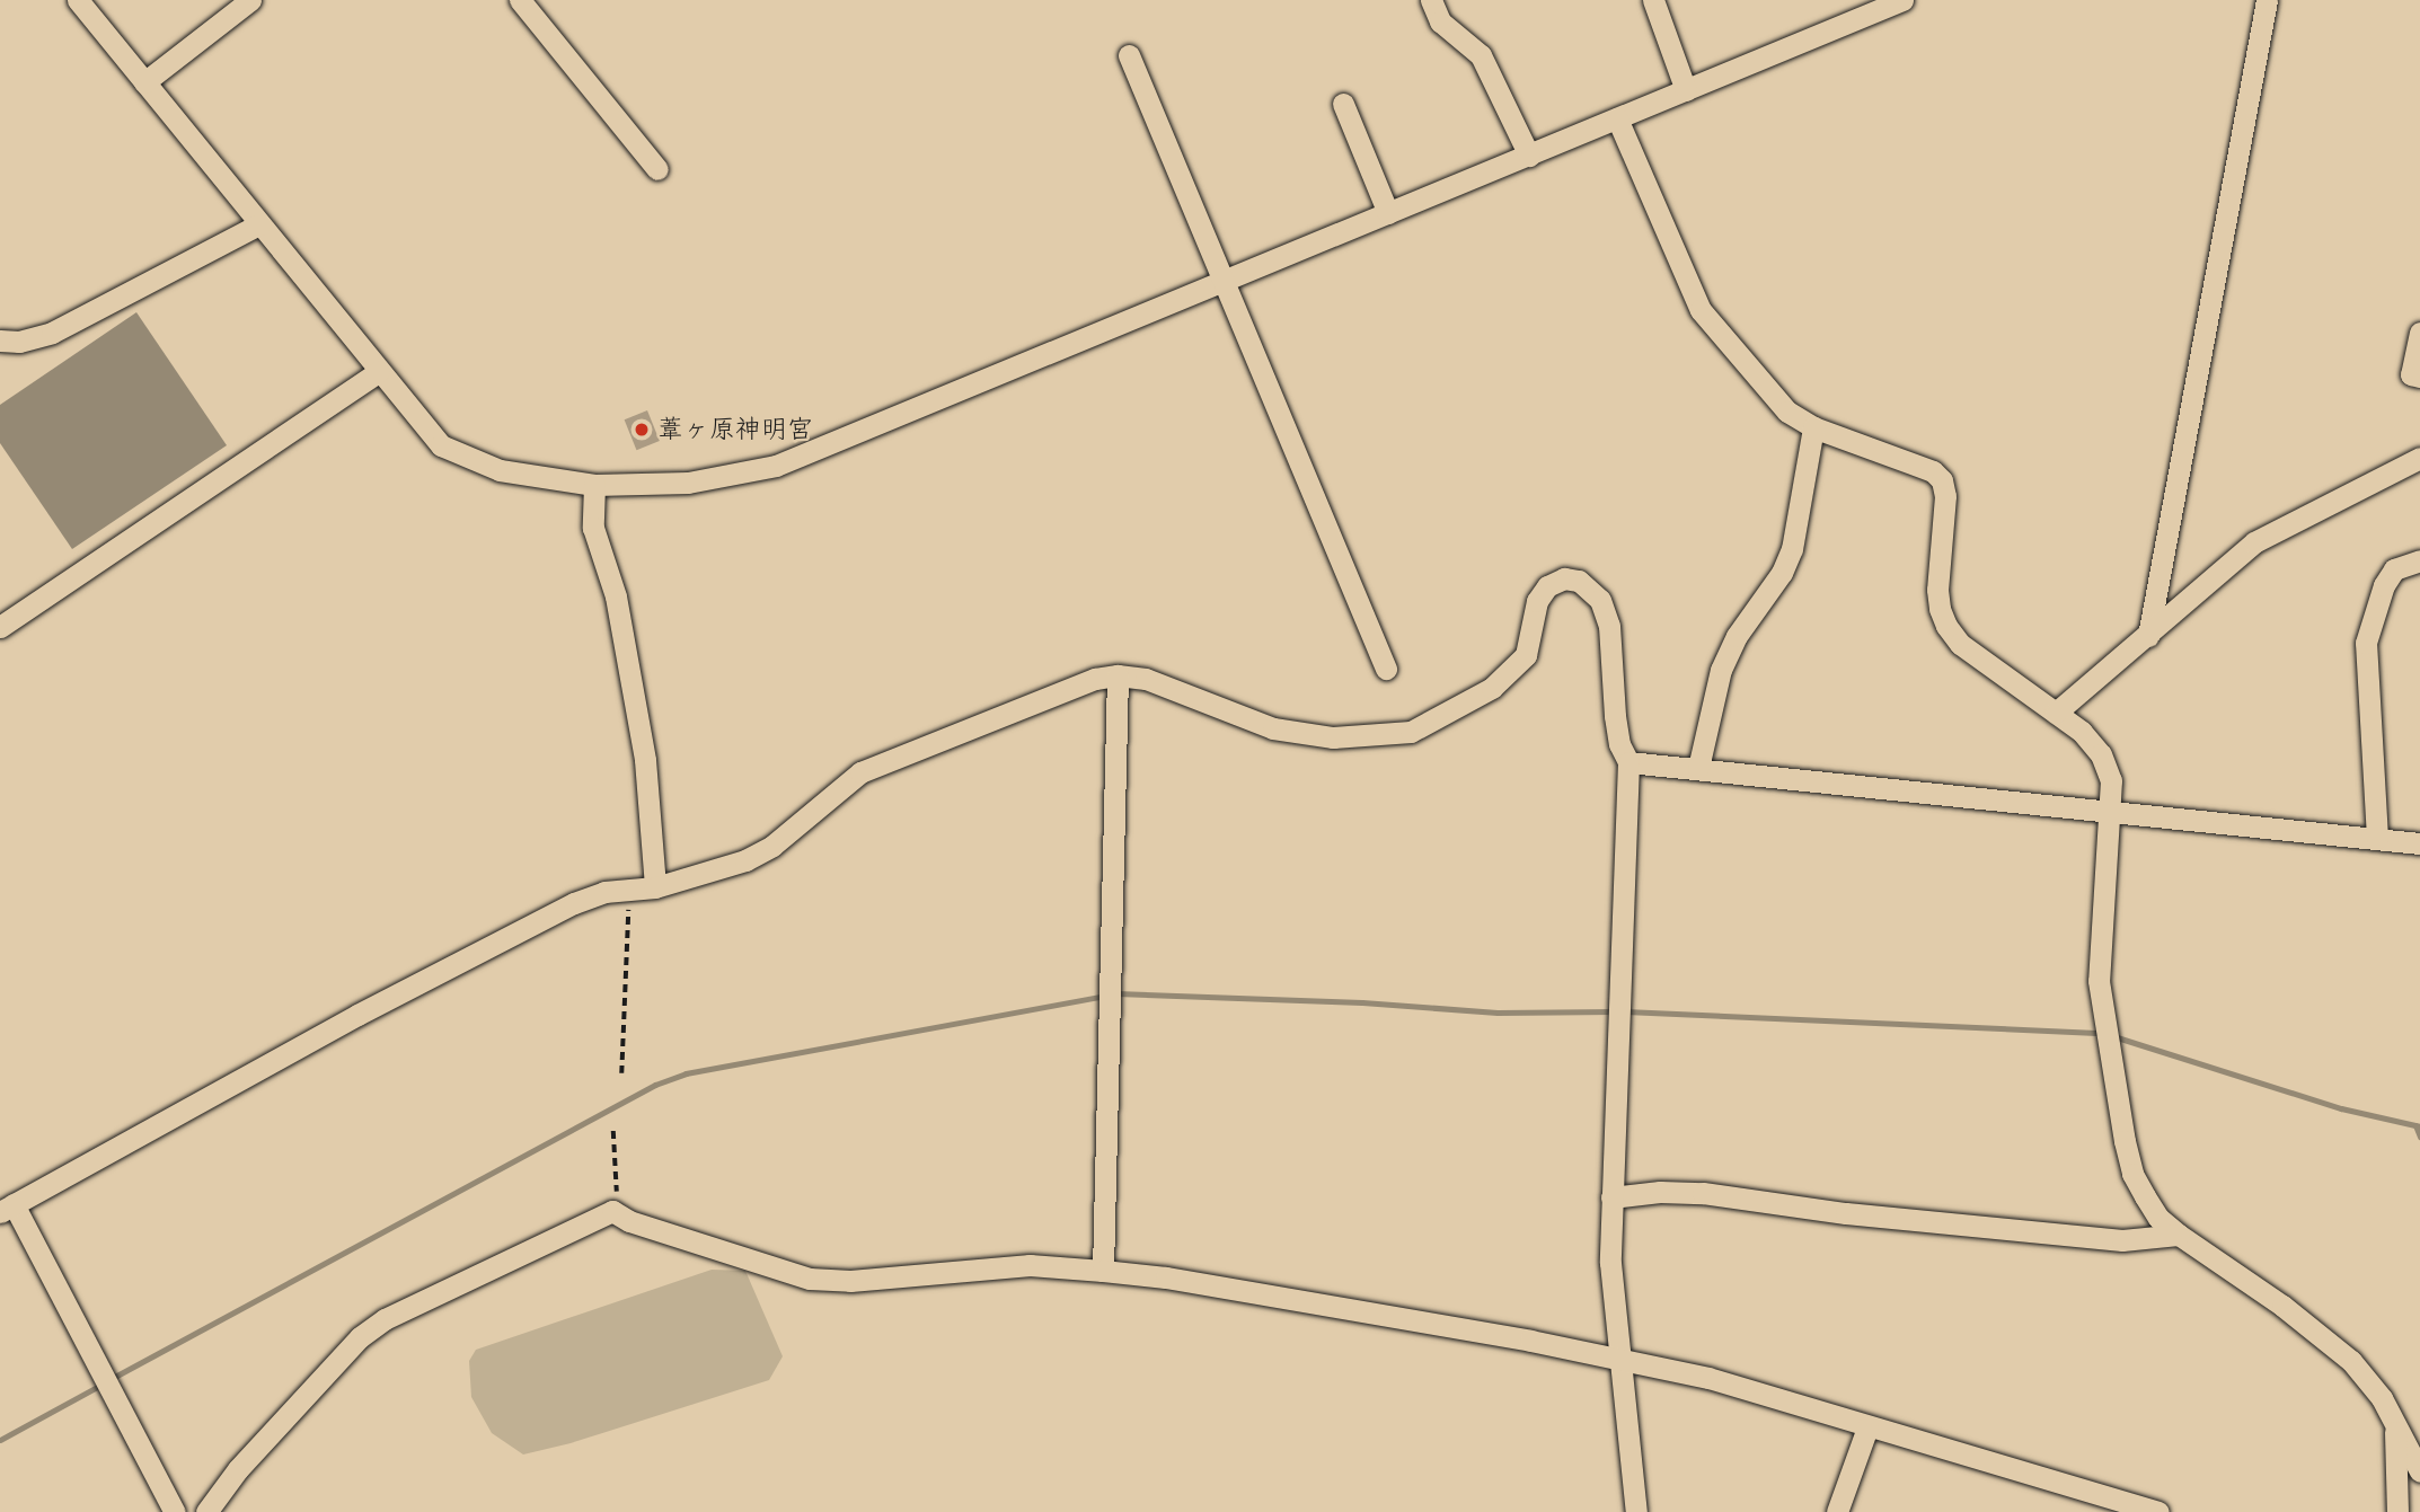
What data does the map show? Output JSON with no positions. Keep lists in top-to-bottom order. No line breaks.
{"places":["葦ヶ原神明宮"]}
